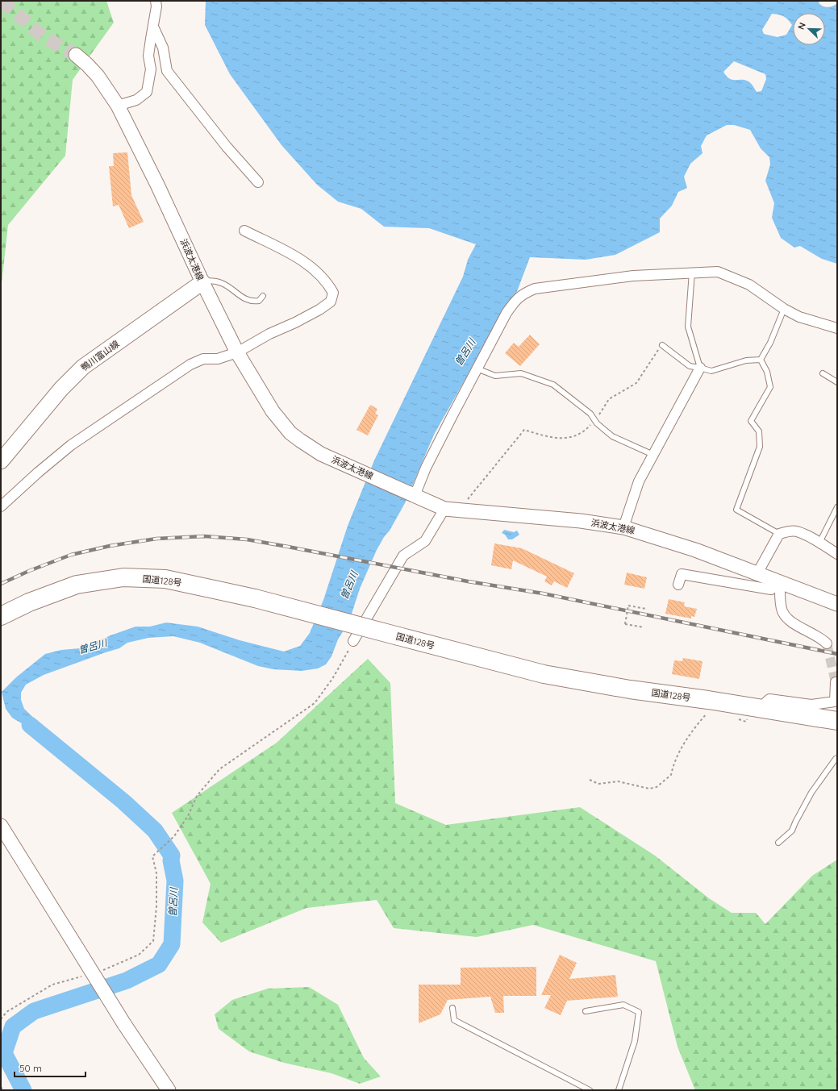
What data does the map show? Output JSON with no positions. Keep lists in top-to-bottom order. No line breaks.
{"streets":{"highway":["国道128号"],"main road":["浜波太港線","鴨川富山線"]},"crossings":[["浜波太港線","鴨川富山線"]],"water":["曽呂川"],"scale_bar":"50 m","north":"top left"}
